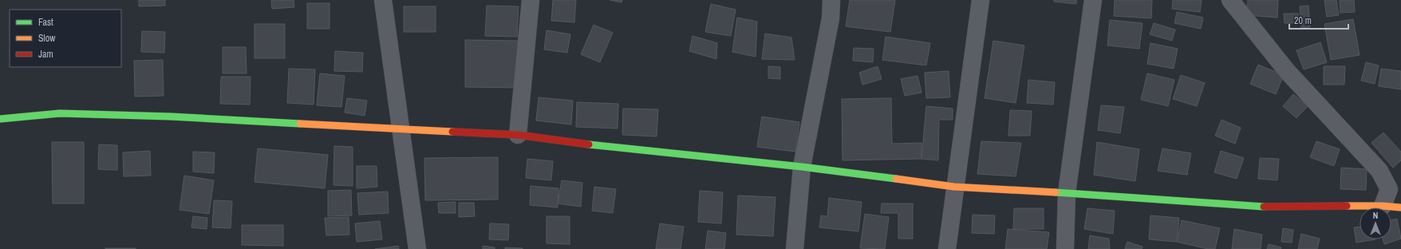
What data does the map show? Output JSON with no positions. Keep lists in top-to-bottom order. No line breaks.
{"legend":["Fast","Slow","Jam"],"scale_bar":"20 m","north":"top"}
